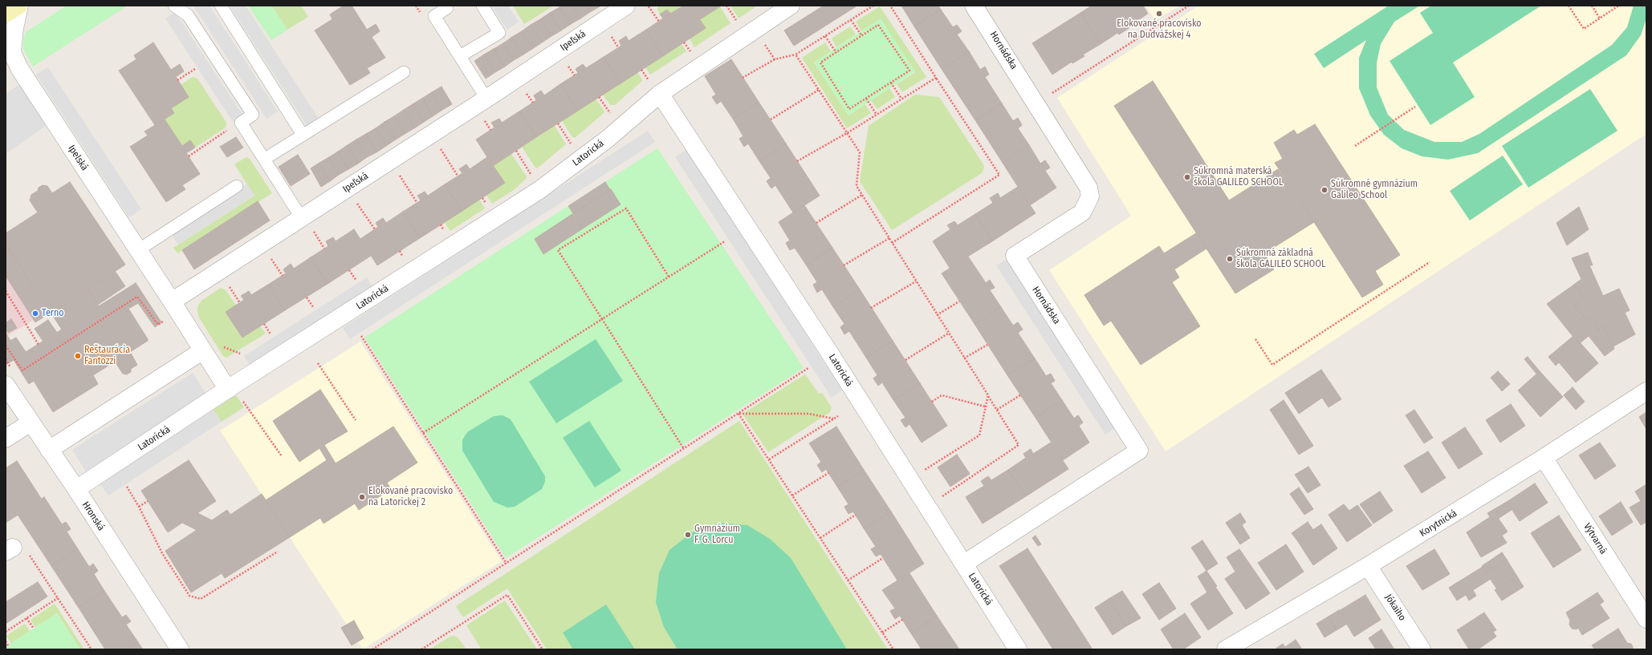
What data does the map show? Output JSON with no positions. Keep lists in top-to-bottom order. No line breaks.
{"streets":{"street":["Ipeľská","Hornádska","Latorická","Ipelská","Hronská","Korytnická","Výtvarná","Jókaiho"]},"crossings":[["Ipeľská","Ipelská"],["Hornádska","Latorická"],["Latorická","Hronská"],["Korytnická","Výtvarná"],["Korytnická","Jókaiho"]],"places":["Elokované pracovisko na Dudvážskej 4","Súkromná materská škola GALILEO SCHOOL","Súkromné gymnázium Galileo School","Súkromná základná škola GALILEO SCHOOL","Terno","Reštaurácia Fantozzi","Elokované pracovisko na Latorickej 2","Gymnázium F. G. Lorcu"]}
